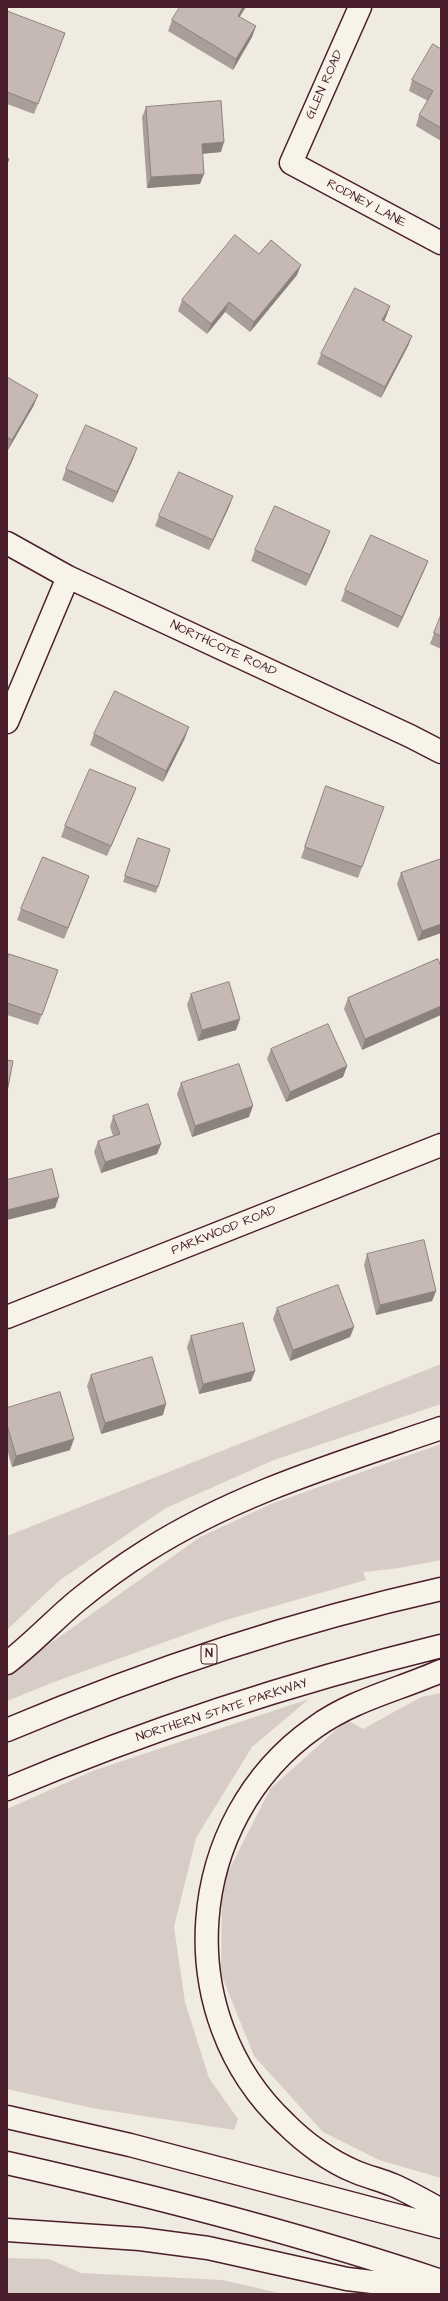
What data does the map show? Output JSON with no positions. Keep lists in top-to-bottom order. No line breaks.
{"streets":{"main road":["GLEN ROAD","RODNEY LANE","NORTHCOTE ROAD","PARKWOOD ROAD","N","NORTHERN STATE PARKWAY"]},"crossings":[["GLEN ROAD","RODNEY LANE"]]}
